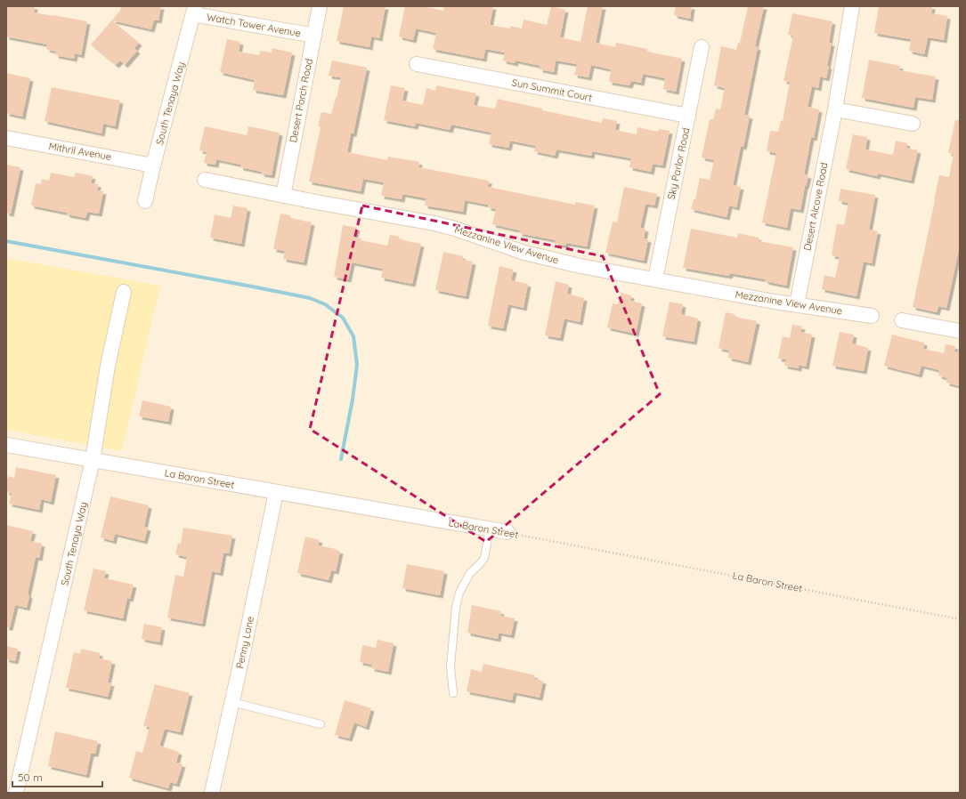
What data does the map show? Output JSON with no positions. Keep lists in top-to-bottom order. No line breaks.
{"streets":{"street":["Watch Tower Avenue","Sun Summit Court","Desert Porch Road","South Tenaya Way","Mithril Avenue","Sky Parlor Road","Desert Alcove Road","Mezzanine View Avenue","La Baron Street","Penny Lane"]},"crossings":[["Watch Tower Avenue","Desert Porch Road"],["Watch Tower Avenue","South Tenaya Way"],["Sun Summit Court","Sky Parlor Road"],["Desert Porch Road","Mezzanine View Avenue"],["South Tenaya Way","Mithril Avenue"],["South Tenaya Way","La Baron Street"],["Sky Parlor Road","Mezzanine View Avenue"],["Desert Alcove Road","Mezzanine View Avenue"],["La Baron Street","Penny Lane"]],"scale_bar":"50 m"}
